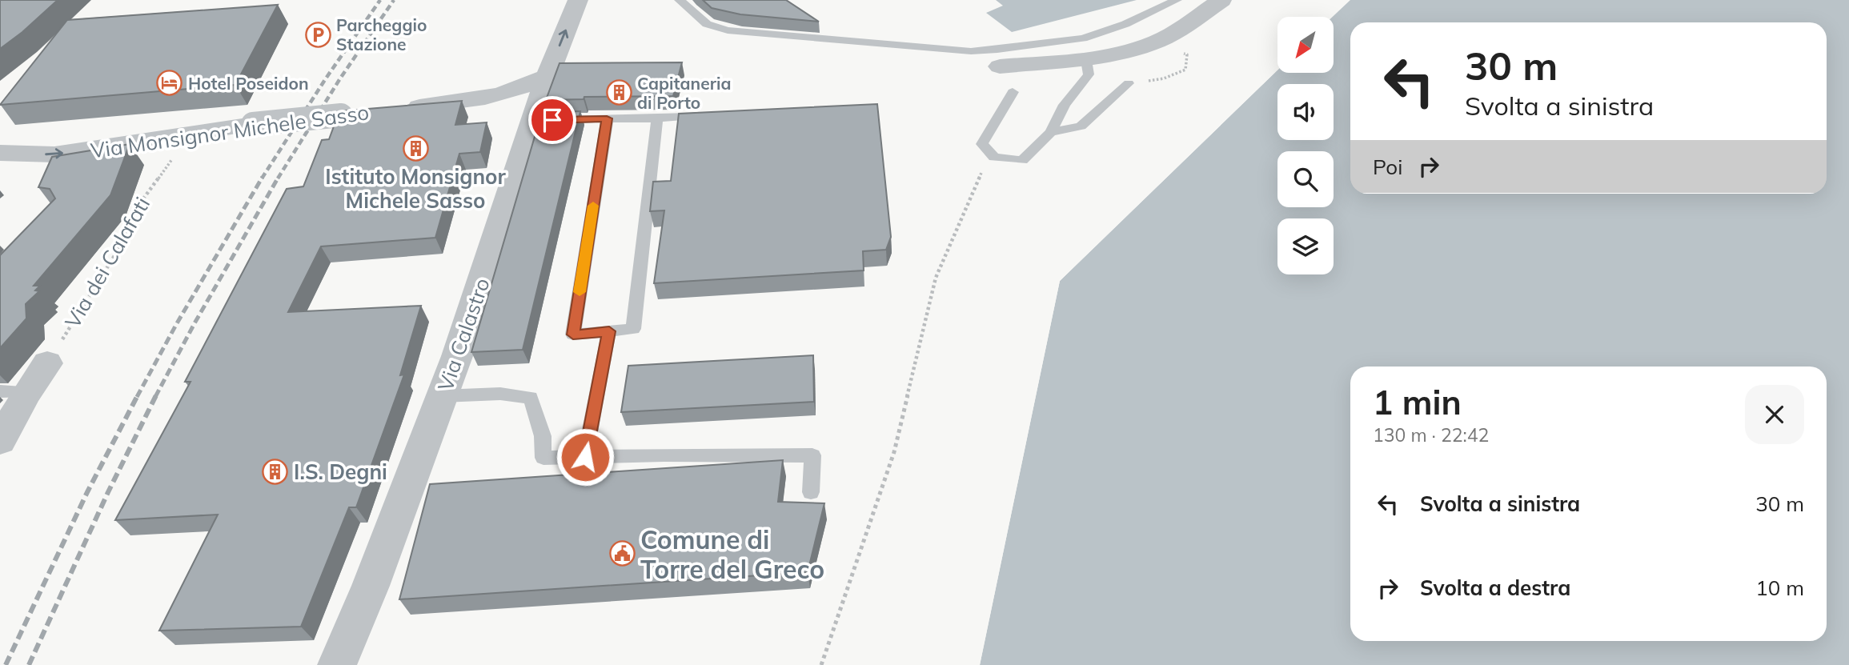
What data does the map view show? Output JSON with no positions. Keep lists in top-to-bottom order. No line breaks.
{"streets":{"street":["Via Monsignor Michele Sasso","Via Calastro"],"path":["Via dei Calafati"]},"crossings":[["Via Monsignor Michele Sasso","Via dei Calafati"],["Via Monsignor Michele Sasso","Via Calastro"]],"places":{"parking":["Parcheggio Stazione"],"hotel":["Hotel Poseidon"],"building":["Capitaneria di Porto","Istituto Monsignor Michele Sasso","I.S. Degni"],"public building":["Comune di Torre del Greco"]},"north":"bottom left","page":{"turn":["30 m","Svolta a sinistra"],"then":"Poi","heading":["1 min","130 m · 22:42"],"list":[{"name":"Svolta a sinistra","value":"30 m"},{"name":"Svolta a destra","value":"10 m"}]}}
